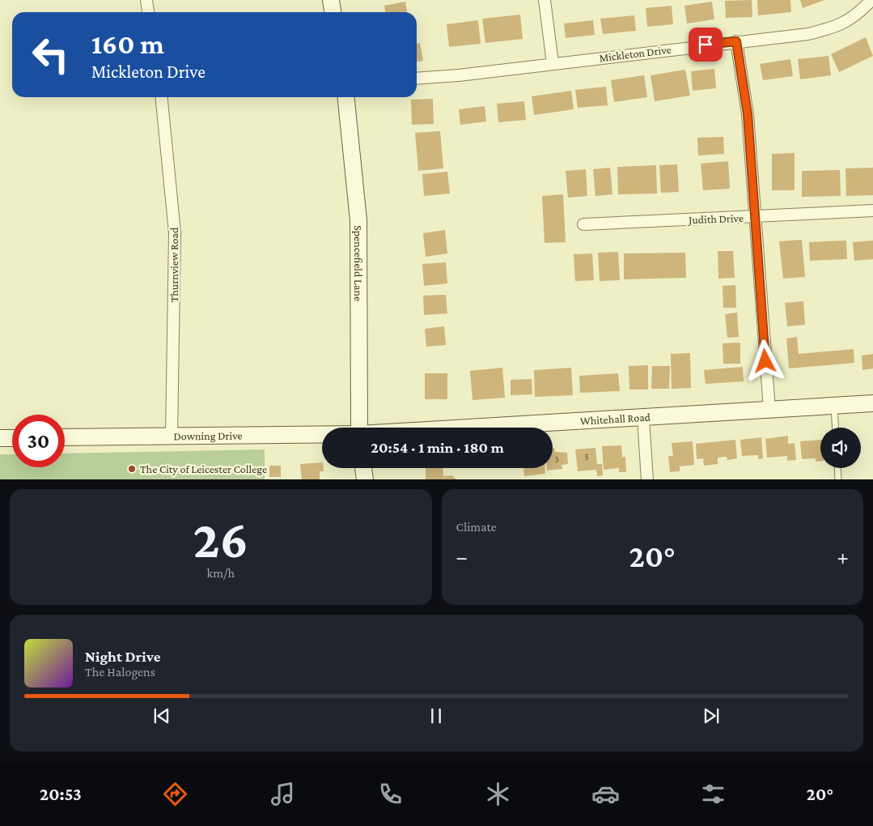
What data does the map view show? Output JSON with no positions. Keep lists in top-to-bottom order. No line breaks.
{"streets":{"street":["Mickleton Drive","Judith Drive","Spencefield Lane","Thurnview Road","Whitehall Road","Downing Drive"]},"crossings":[["Thurnview Road","Downing Drive"]],"places":["The City of Leicester College"],"house_numbers":["5","3"],"page":{"turn":["160 m","Mickleton Drive"],"limit":"30","trip":"20:54 · 1 min · 180 m","tile":[["26","km/h"],"Climate"],"heat":["−","20°","+"],"song":["Night Drive","The Halogens"],"tabs":["20:53","20°"]}}
